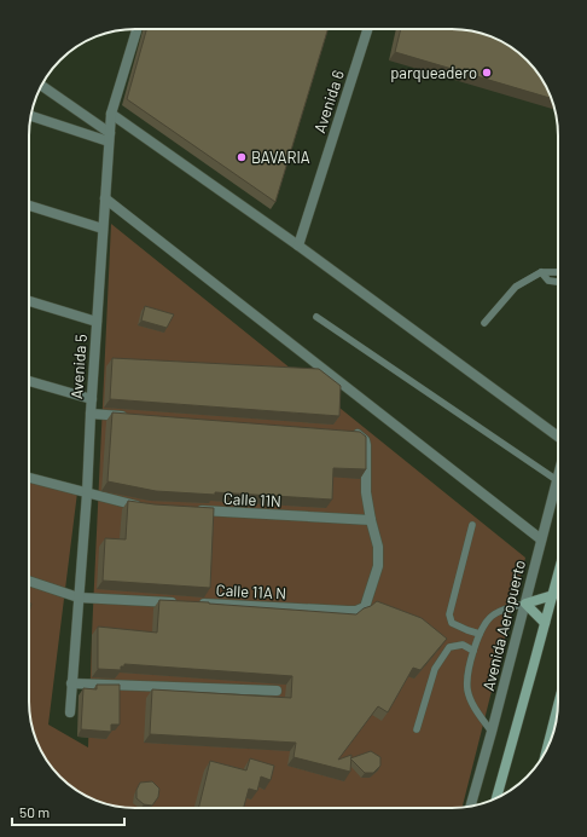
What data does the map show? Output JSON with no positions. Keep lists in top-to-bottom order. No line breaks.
{"streets":{"street":["Avenida 6","Avenida 5","Calle 11N","Calle 11A N","Avenida Aeropuerto"]},"crossings":[["Avenida 5","Calle 11A N"],["Calle 11N","Calle 11A N"]],"places":["parqueadero","BAVARIA"],"scale_bar":"50 m"}
